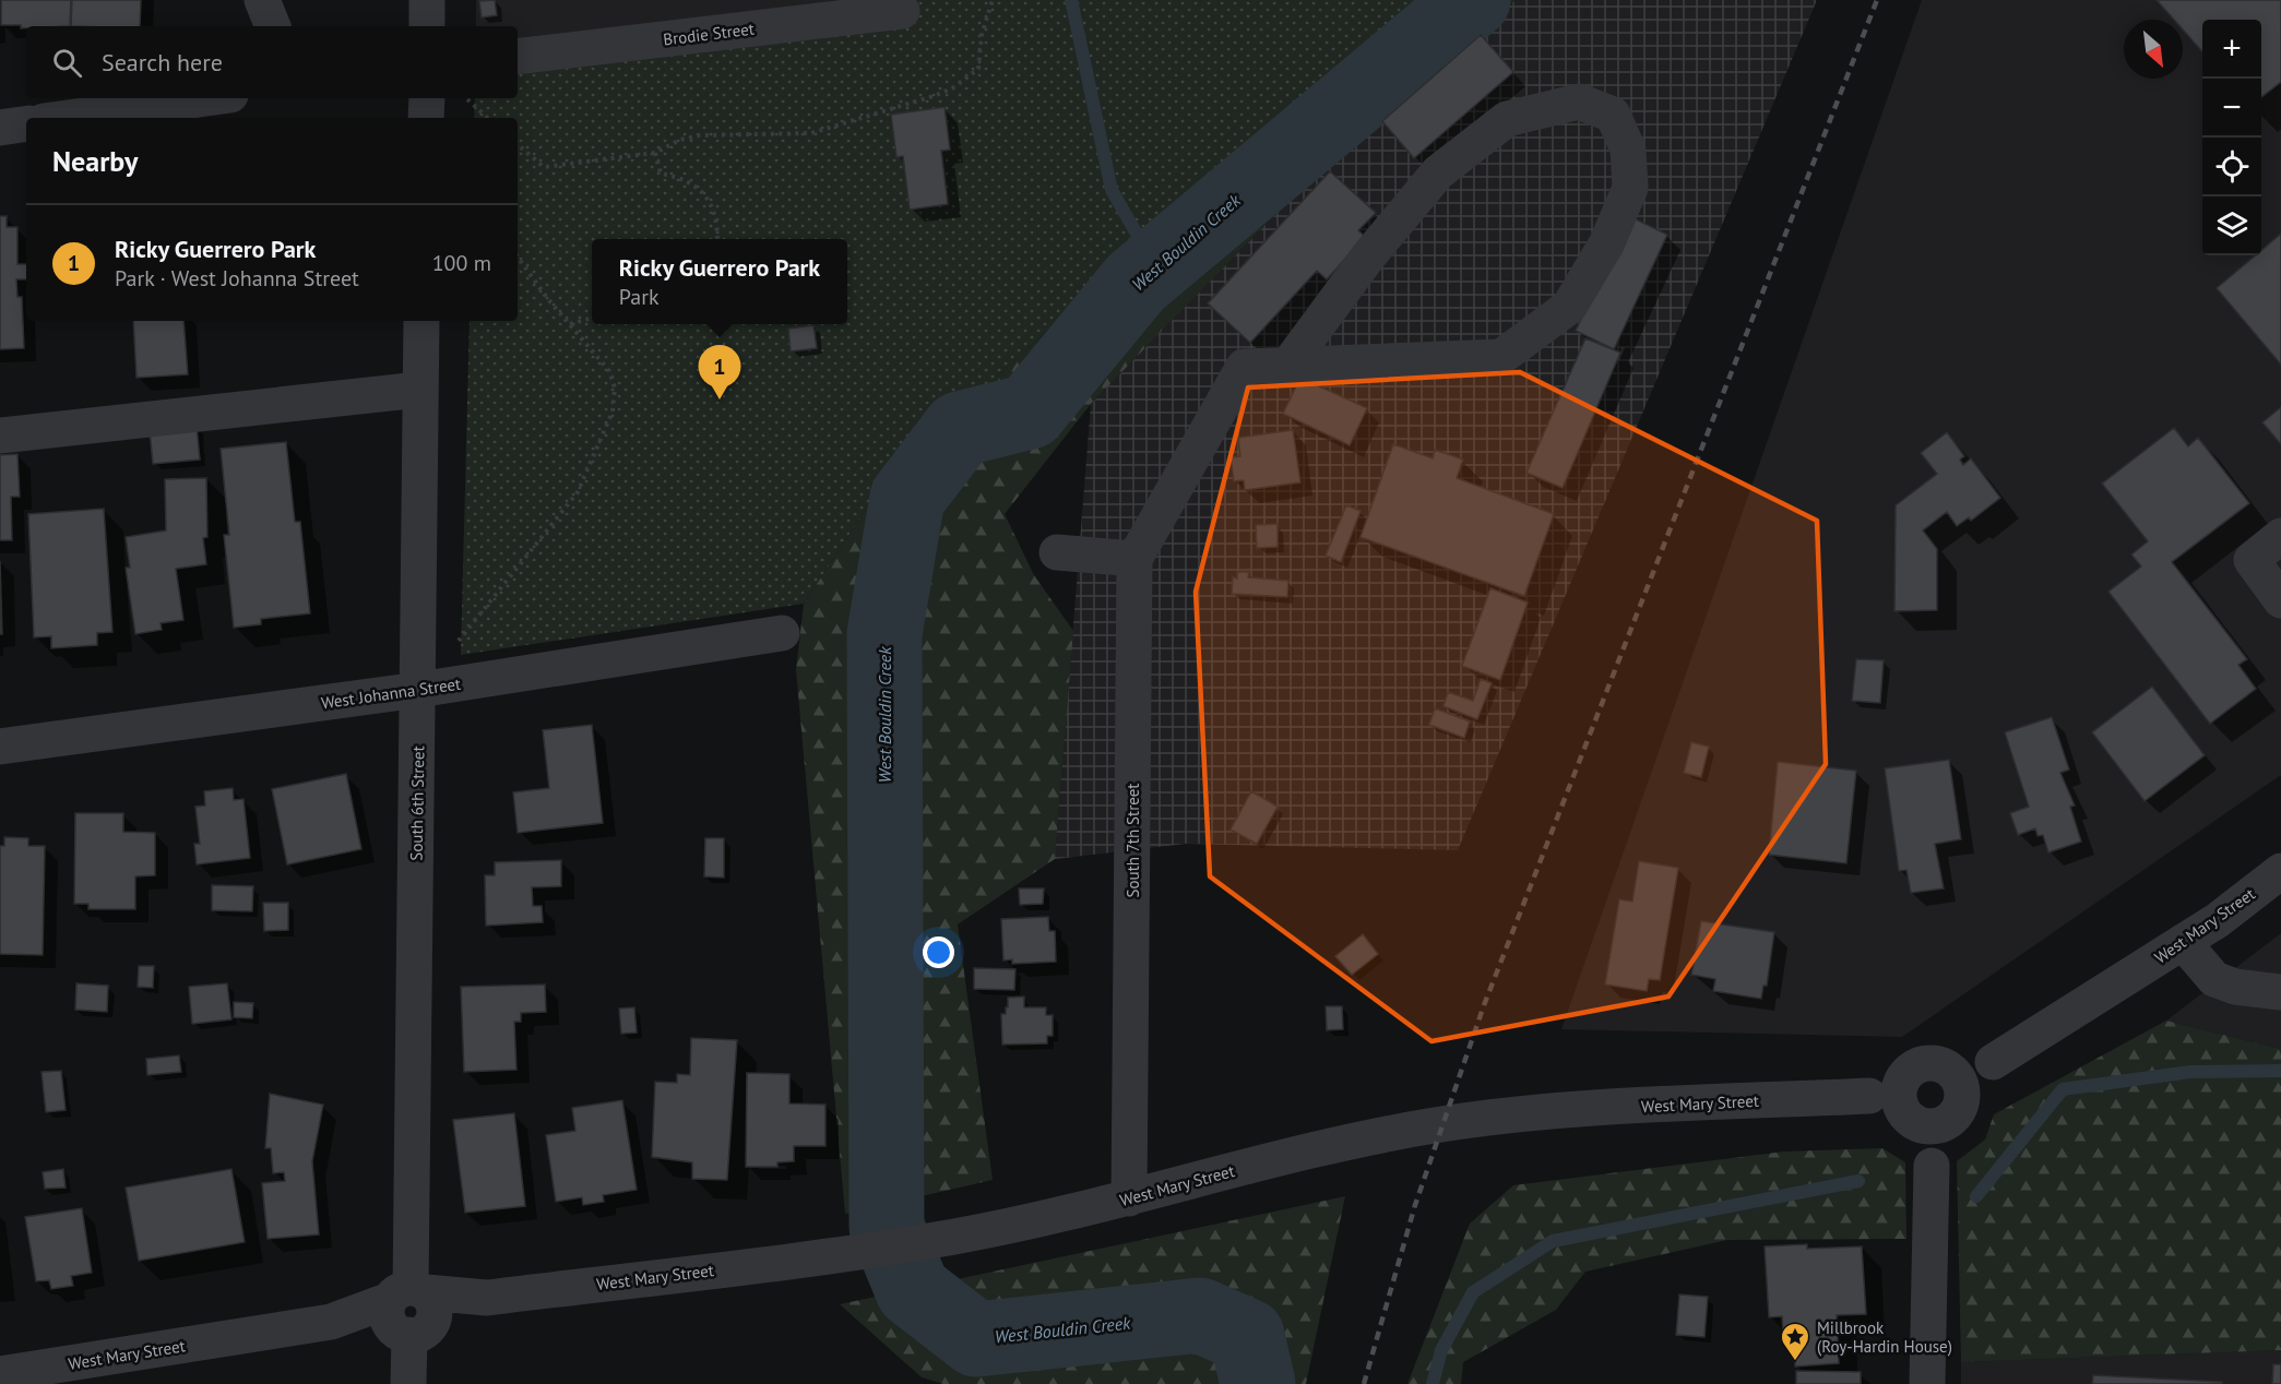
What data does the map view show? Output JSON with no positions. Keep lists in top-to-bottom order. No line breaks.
{"streets":{"street":["Brodie Street","West Johanna Street","South 6th Street","South 7th Street","West Mary Street"]},"crossings":[["West Johanna Street","South 6th Street"],["South 6th Street","West Mary Street"],["South 7th Street","West Mary Street"]],"water":["West Bouldin Creek"],"places":{"place":["Millbrook (Roy-Hardin House)"]},"north":"bottom right","page":{"map_buttons":["+","−"],"search":"Search here","heading":"Nearby","list":[{"mark":"1","name":"Ricky Guerrero Park","note":"Park · West Johanna Street","value":"100 m"}],"popup":["Ricky Guerrero Park","Park"],"pins":"1"}}
